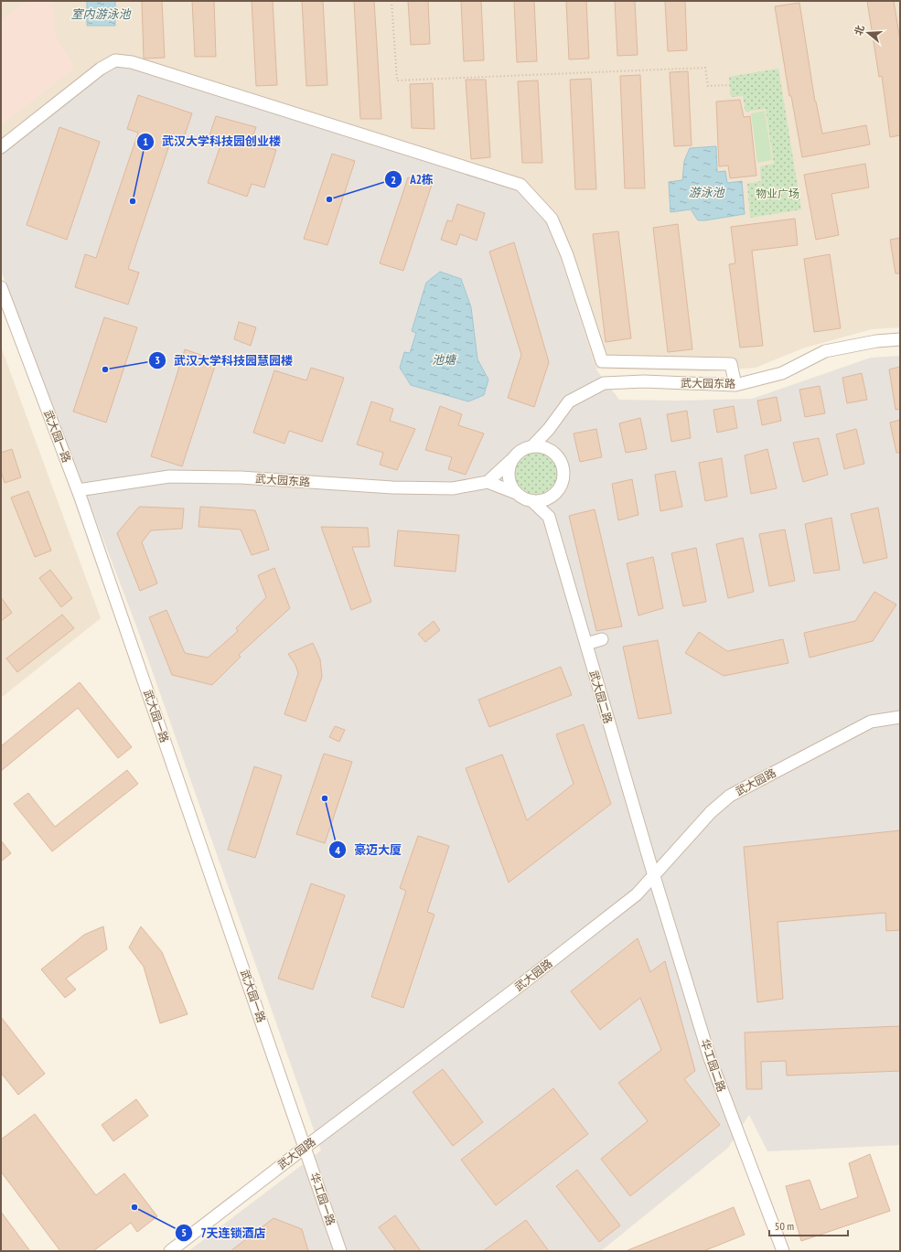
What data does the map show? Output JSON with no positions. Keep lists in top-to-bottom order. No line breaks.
{"streets":{"street":["武大园东路","武大园一路","武大园二路","武大园路","华工园二路","华工园一路"]},"crossings":[["武大园东路","武大园一路"],["武大园一路","武大园路"],["武大园一路","华工园一路"],["武大园二路","武大园路"],["武大园二路","华工园二路"],["武大园路","华工园二路"],["武大园路","华工园一路"]],"water":["室内游泳池","游泳池","池塘"],"parks":["物业广场"],"places":["A2栋","武汉大学科技园创业楼","武汉大学科技园慧园楼","豪迈大厦","7天连锁酒店"],"scale_bar":"50 m","north":"left"}
